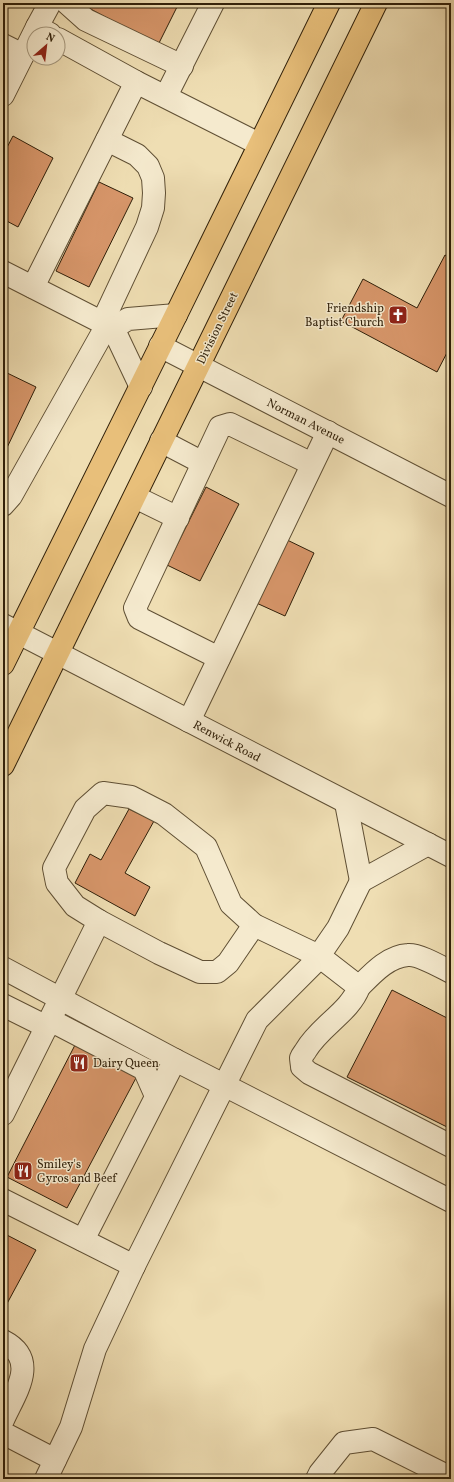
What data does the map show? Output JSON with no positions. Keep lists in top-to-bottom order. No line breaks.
{"streets":{"main road":["Division Street"],"street":["Norman Avenue","Renwick Road"]},"crossings":[["Division Street","Norman Avenue"],["Division Street","Renwick Road"]],"places":{"church":["Friendship Baptist Church"],"restaurant":["Dairy Queen","Smiley's Gyros and Beef"]},"north":"top right"}
